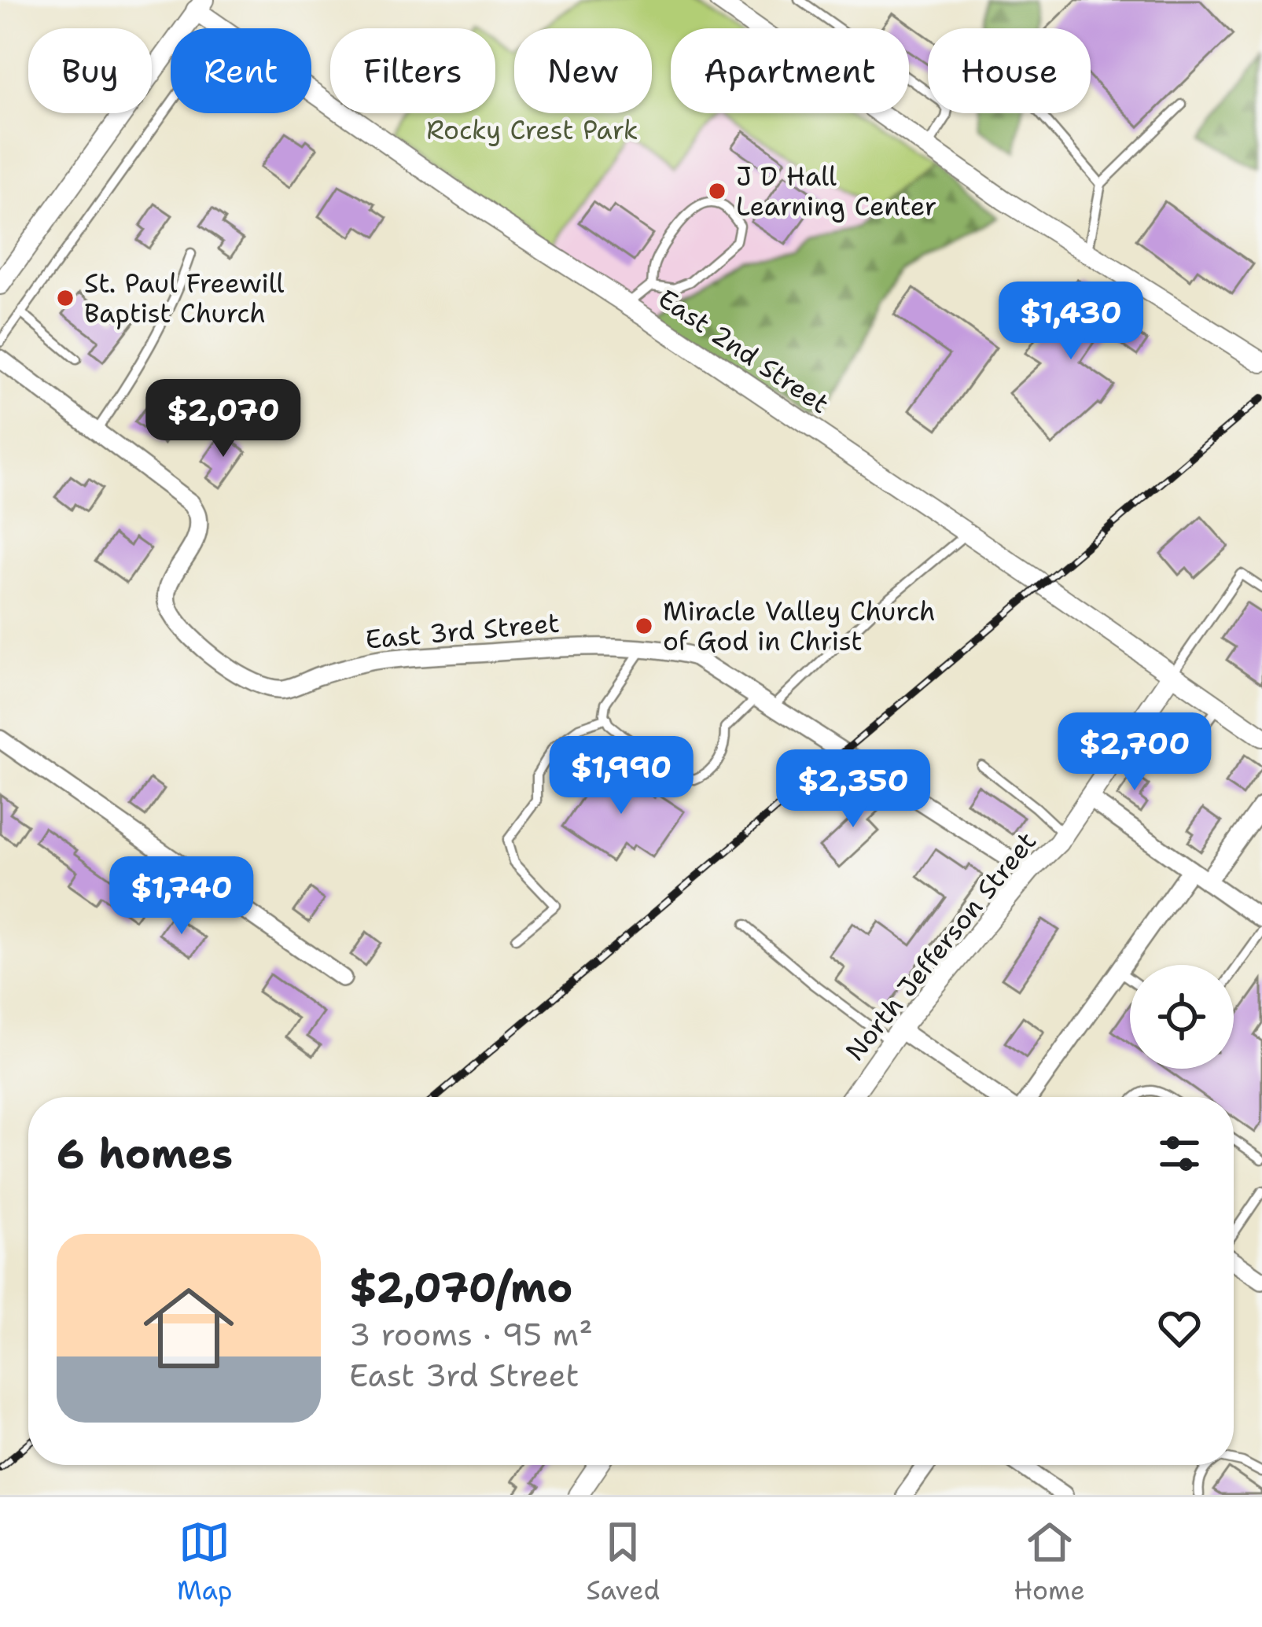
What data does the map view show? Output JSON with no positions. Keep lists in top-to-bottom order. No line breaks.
{"streets":{"street":["East 2nd Street","East 3rd Street","North Jefferson Street"]},"crossings":[["East 2nd Street","North Jefferson Street"],["East 3rd Street","North Jefferson Street"]],"parks":["Rocky Crest Park"],"places":["J D Hall Learning Center","St. Paul Freewill Baptist Church","Miracle Valley Church of God in Christ"],"page":{"chip":["Buy","Rent","Filters","New","Apartment","House"],"price":["$1,430","$2,070","$2,700","$1,990","$2,350","$1,740"],"heading":"6 homes","list":[{"name":"$2,070/mo","note":"3 rooms · 95 m² · East 3rd Street"}],"tabs":["Map","Saved","Home"]}}
